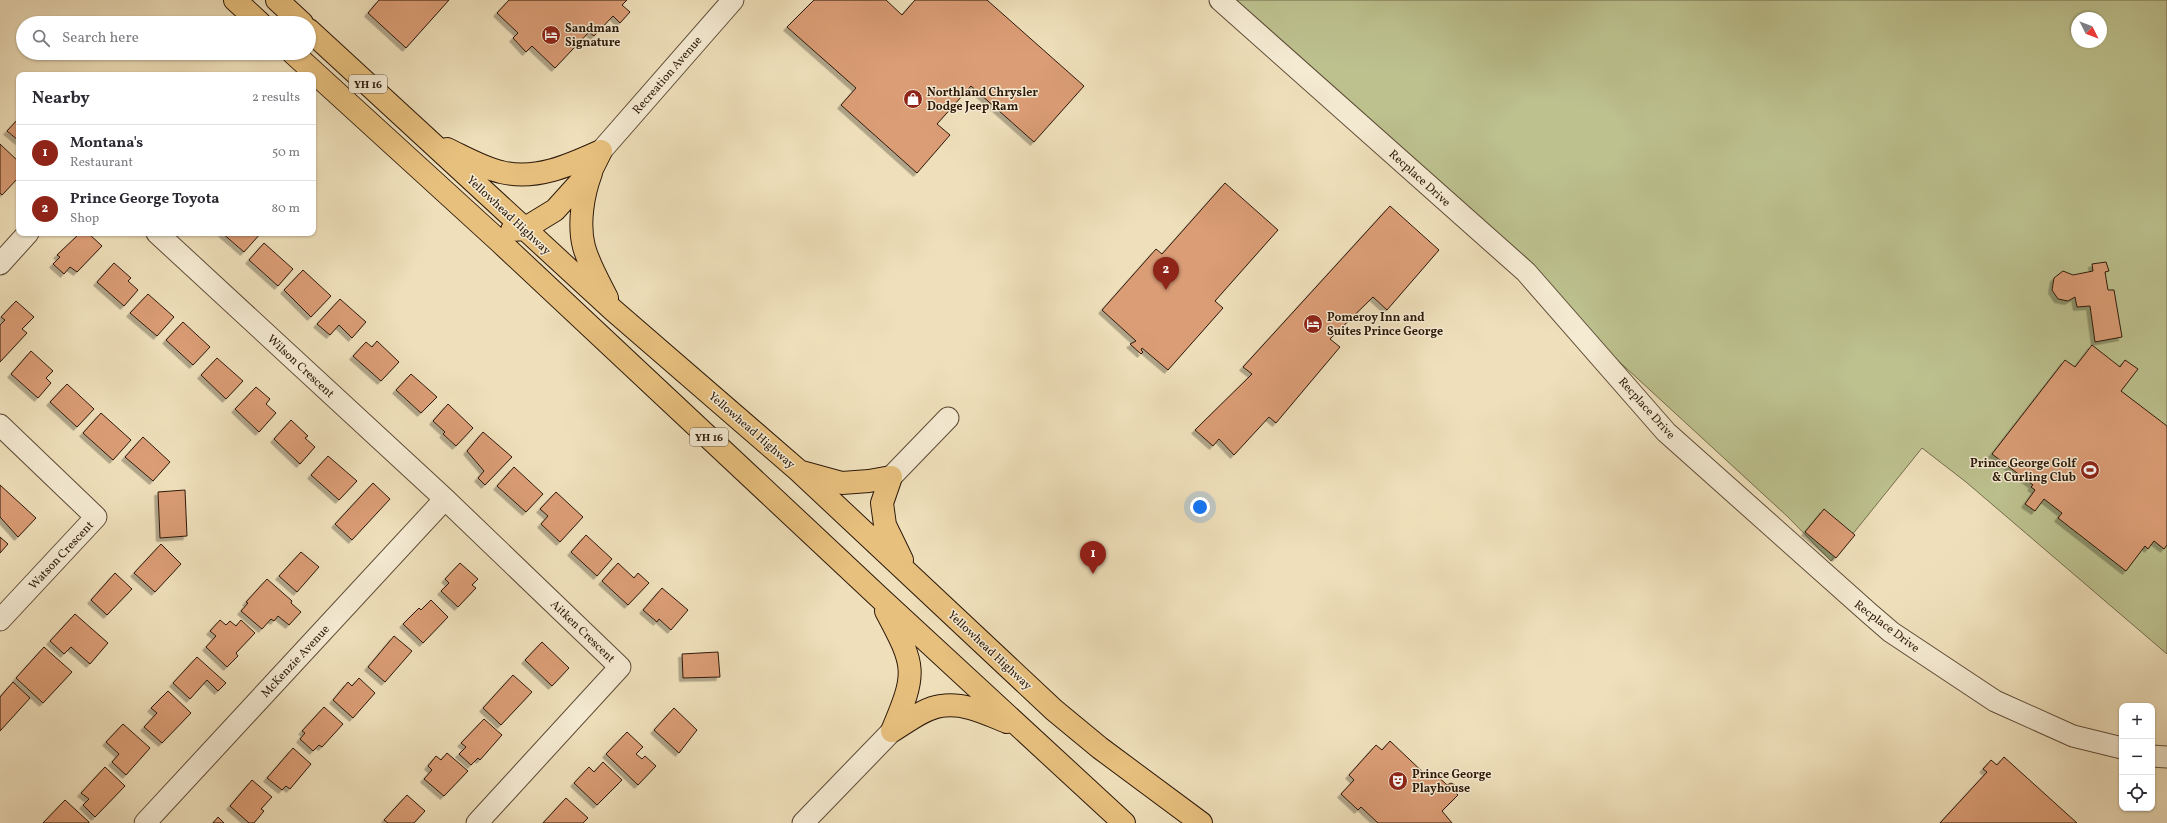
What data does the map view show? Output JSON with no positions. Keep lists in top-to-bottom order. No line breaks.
{"streets":{"highway":["YH 16","Yellowhead Highway"],"street":["Recreation Avenue","Recplace Drive","Wilson Crescent","Watson Crescent","Aitken Crescent","McKenzie Avenue"]},"crossings":[["Wilson Crescent","Aitken Crescent"],["Wilson Crescent","McKenzie Avenue"],["Aitken Crescent","McKenzie Avenue"]],"places":{"hotel":["Sandman Signature","Pomeroy Inn and Suites Prince George"],"shop":["Northland Chrysler Dodge Jeep Ram"],"sports":["Prince George Golf & Curling Club"],"theatre":["Prince George Playhouse"]},"north":"bottom right","page":{"search":"Search here","heading":["Nearby","2 results"],"list":[{"mark":"1","name":"Montana's","note":"Restaurant","value":"50 m"},{"mark":"2","name":"Prince George Toyota","note":"Shop","value":"80 m"}],"pins":["2","1"],"map_buttons":["+","−"]}}
